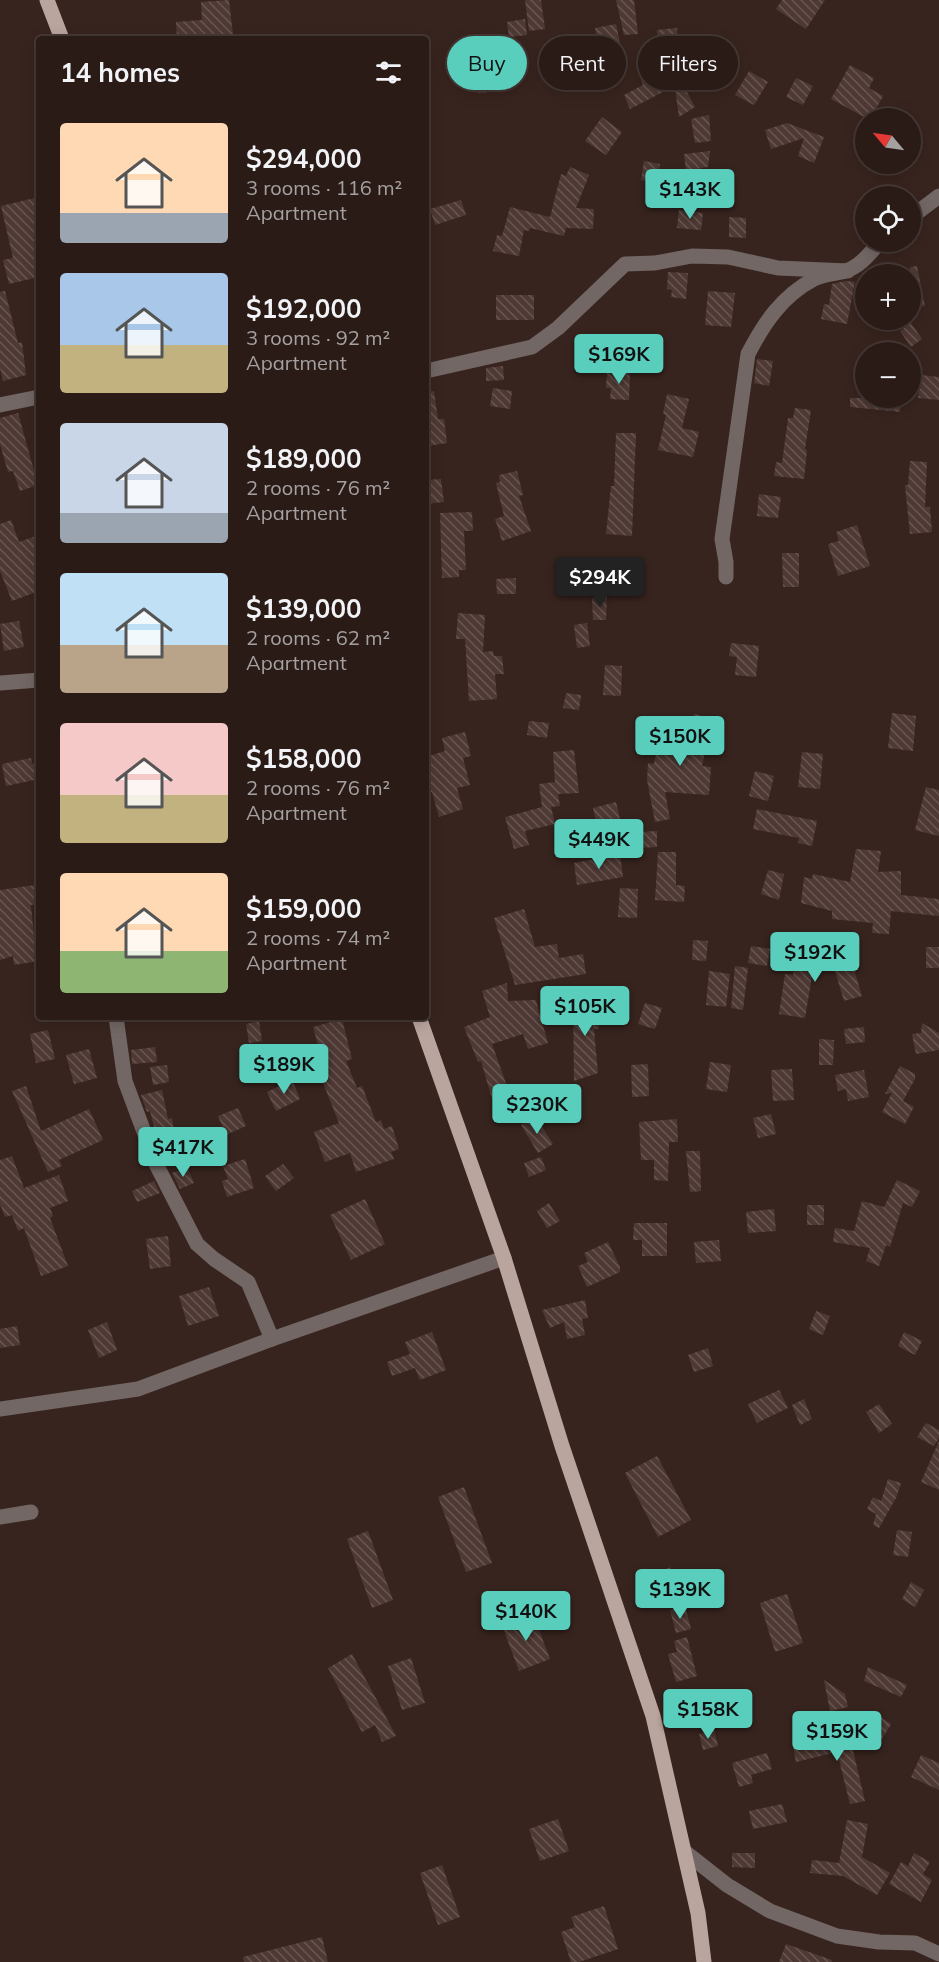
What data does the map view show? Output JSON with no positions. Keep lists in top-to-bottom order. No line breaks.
{"north":"top left","page":{"chip":["Buy","Rent","Filters"],"heading":"14 homes","map_buttons":["+","−"],"list":[{"name":"$294,000","note":"3 rooms · 116 m² · Apartment"},{"name":"$192,000","note":"3 rooms · 92 m² · Apartment"},{"name":"$189,000","note":"2 rooms · 76 m² · Apartment"},{"name":"$139,000","note":"2 rooms · 62 m² · Apartment"},{"name":"$158,000","note":"2 rooms · 76 m² · Apartment"},{"name":"$159,000","note":"2 rooms · 74 m² · Apartment"}],"price":["$143K","$169K","$294K","$150K","$449K","$192K","$105K","$189K","$230K","$417K","$139K","$140K","$158K","$159K"]}}
